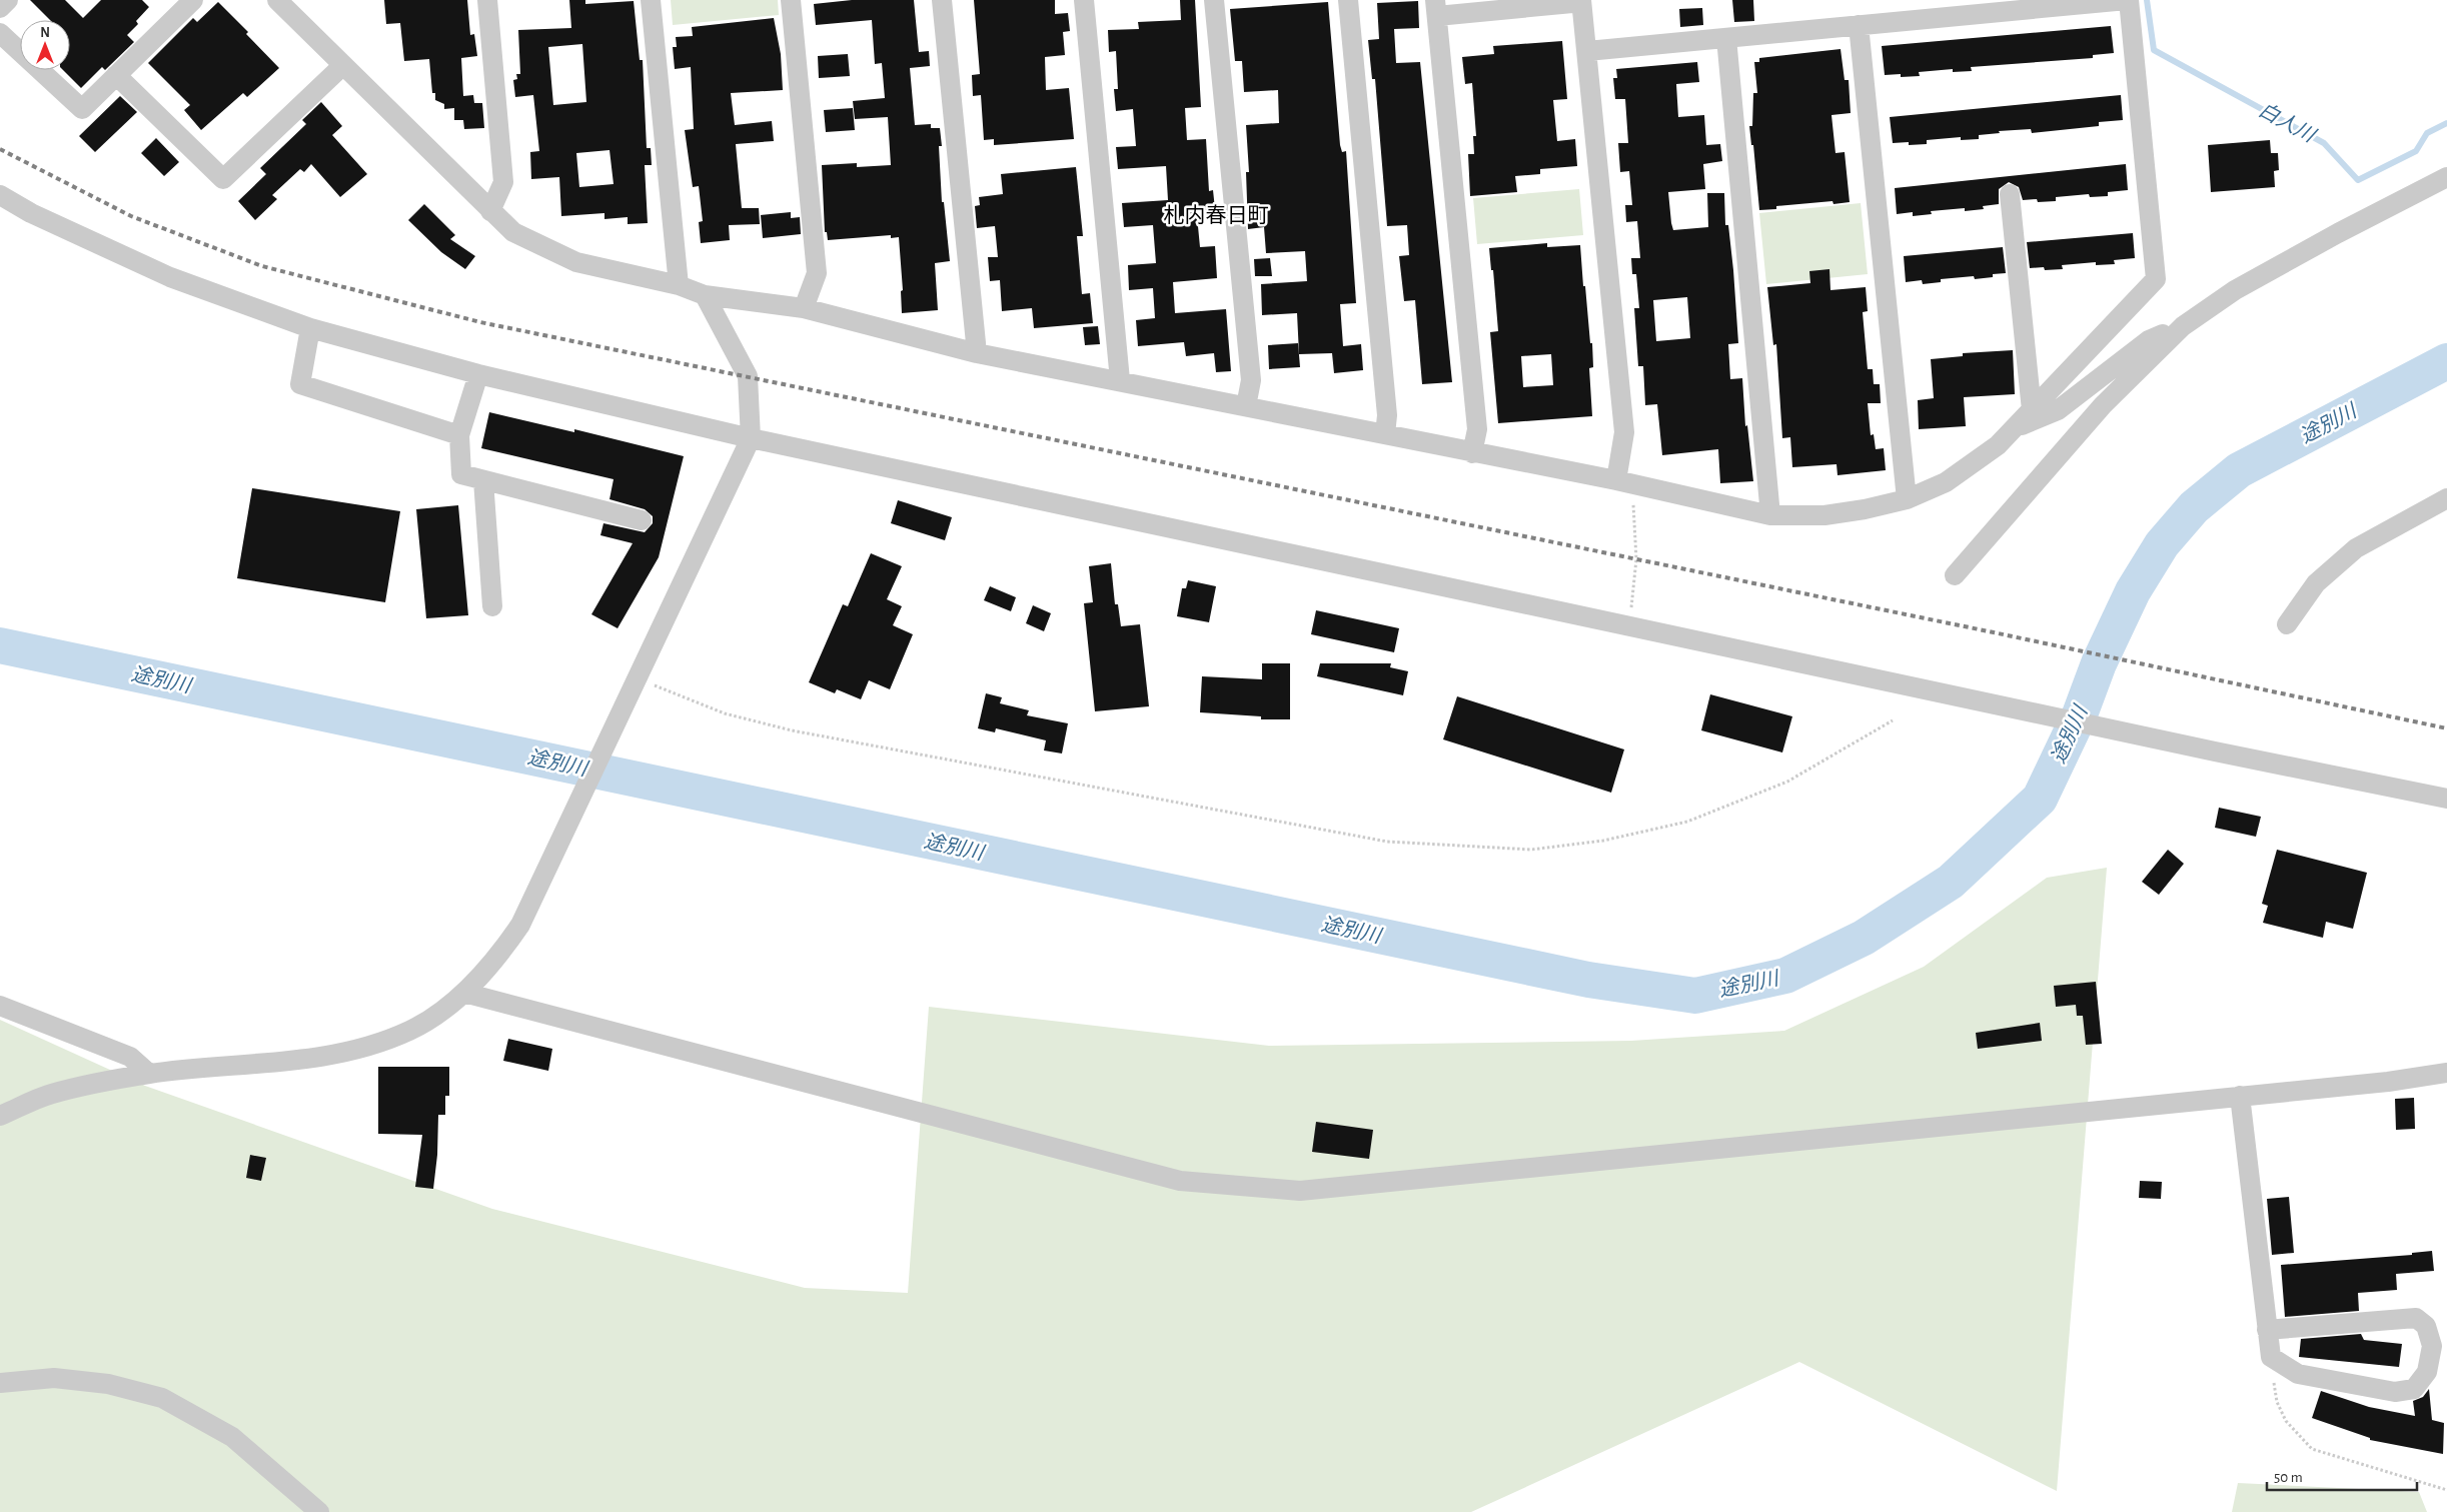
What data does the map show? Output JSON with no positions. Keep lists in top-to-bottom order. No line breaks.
{"districts":["札内春日町"],"water":["白人川","途別川"],"scale_bar":"50 m","north":"top"}
